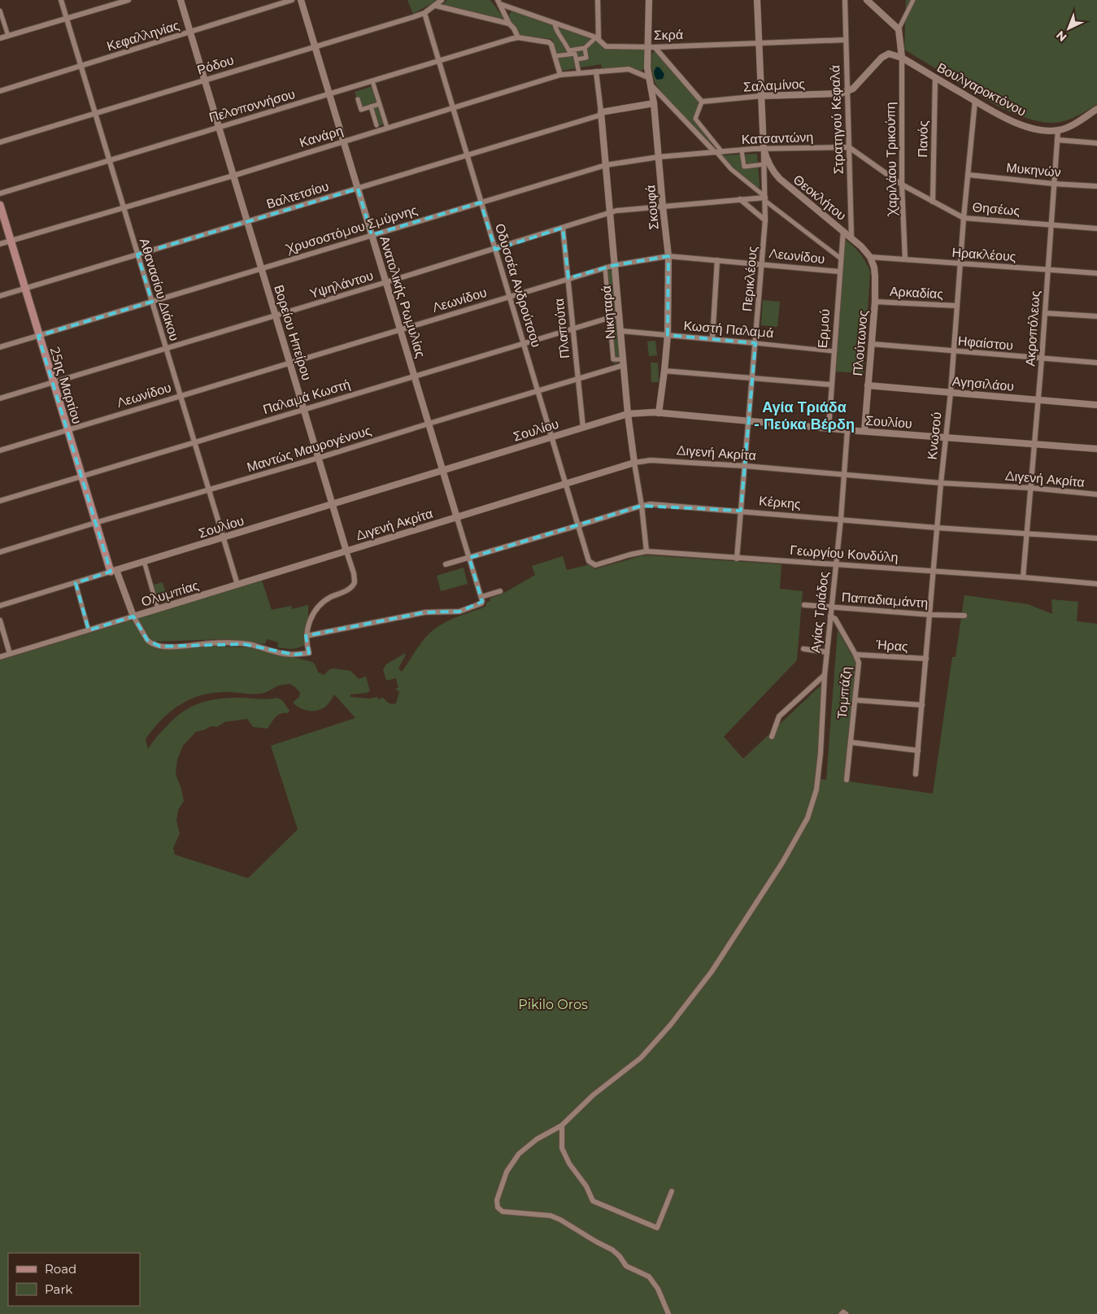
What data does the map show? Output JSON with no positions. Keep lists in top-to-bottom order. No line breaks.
{"streets":{"main road":["25ης Μαρτίου"],"street":["Σκρά","Κεφαλληνίας","Ρόδου","Σαλαμίνος","Βουλγαροκτόνου","Πελοποννήσου","Στρατηγού Κεφαλά","Κανάρη","Κατσαντώνη","Πανός","Χαριλάου Τρικούπη","Μυκηνών","Βαλτετσίου","Θεοκλήτου","Σκουφά","Θησέως","Χρυσοστόμου Σμύρνης","Ηρακλέους","Λεωνίδου","Περικλέους","Υψηλάντου","Οδυσσέα Ανδρούτσου","Αθανασίου Διάκου","Αρκαδίας","Ανατολικής Ρωμυλίας","Νικηταρά","Πλαπούτα","Ερμού","Ακροπόλεως","Κωστή Παλαμά","Βορείου Ηπείρου","Πλούτωνος","Ηφαίστου","Αγησιλάου","Παλαμά Κωστή","Σουλίου","Κνωσού","Μαντώς Μαυρογένους","Διγενή Ακρίτα","Κέρκης","Γεωργίου Κονδύλη","Ολυμπίας","Παπαδιαμάντη","Αγίας Τριάδος","Ήρας","Τομπάζη"]},"crossings":[["Σκρά","Στρατηγού Κεφαλά"],["Σκρά","Σκουφά"],["Σκρά","Περικλέους"],["Κεφαλληνίας","Αθανασίου Διάκου"],["Κεφαλληνίας","Βορείου Ηπείρου"],["Ρόδου","Οδυσσέα Ανδρούτσου"],["Ρόδου","Αθανασίου Διάκου"],["Ρόδου","Ανατολικής Ρωμυλίας"],["Ρόδου","Βορείου Ηπείρου"],["Σαλαμίνος","Στρατηγού Κεφαλά"],["Σαλαμίνος","Περικλέους"],["Βουλγαροκτόνου","Πανός"],["Βουλγαροκτόνου","Χαριλάου Τρικούπη"],["Βουλγαροκτόνου","Ακροπόλεως"],["Βουλγαροκτόνου","Κνωσού"],["Πελοποννήσου","Οδυσσέα Ανδρούτσου"],["Πελοποννήσου","Αθανασίου Διάκου"],["Πελοποννήσου","Ανατολικής Ρωμυλίας"],["Πελοποννήσου","Βορείου Ηπείρου"],["Στρατηγού Κεφαλά","Κατσαντώνη"],["Στρατηγού Κεφαλά","Θεοκλήτου"],["Κανάρη","Σκουφά"],["Κανάρη","Οδυσσέα Ανδρούτσου"],["Κανάρη","Αθανασίου Διάκου"],["Κανάρη","Ανατολικής Ρωμυλίας"],["Κανάρη","Νικηταρά"],["Κανάρη","Βορείου Ηπείρου"],["Κανάρη","25ης Μαρτίου"],["Κατσαντώνη","Θεοκλήτου"],["Κατσαντώνη","Χρυσοστόμου Σμύρνης"],["Κατσαντώνη","Περικλέους"],["Πανός","Θησέως"],["Χαριλάου Τρικούπη","Θησέως"],["Χαριλάου Τρικούπη","Ηρακλέους"],["Μυκηνών","Ακροπόλεως"],["Μυκηνών","Κνωσού"],["Βαλτετσίου","Οδυσσέα Ανδρούτσου"],["Βαλτετσίου","Αθανασίου Διάκου"],["Βαλτετσίου","Ανατολικής Ρωμυλίας"],["Βαλτετσίου","Νικηταρά"],["Βαλτετσίου","Βορείου Ηπείρου"],["Βαλτετσίου","25ης Μαρτίου"],["Θεοκλήτου","Ηρακλέους"],["Θεοκλήτου","Περικλέους"],["Θεοκλήτου","Ερμού"],["Θεοκλήτου","Πλούτωνος"],["Σκουφά","Χρυσοστόμου Σμύρνης"],["Σκουφά","Λεωνίδου"],["Σκουφά","Υψηλάντου"],["Σκουφά","Κωστή Παλαμά"],["Σκουφά","Σουλίου"],["Θησέως","Ακροπόλεως"],["Θησέως","Κνωσού"],["Χρυσοστόμου Σμύρνης","Οδυσσέα Ανδρούτσου"],["Χρυσοστόμου Σμύρνης","Αθανασίου Διάκου"],["Χρυσοστόμου Σμύρνης","Ανατολικής Ρωμυλίας"],["Χρυσοστόμου Σμύρνης","Νικηταρά"],["Χρυσοστόμου Σμύρνης","Βορείου Ηπείρου"],["Χρυσοστόμου Σμύρνης","25ης Μαρτίου"],["Ηρακλέους","Ακροπόλεως"],["Ηρακλέους","Πλούτωνος"],["Ηρακλέους","Κνωσού"],["Λεωνίδου","Περικλέους"],["Λεωνίδου","Οδυσσέα Ανδρούτσου"],["Λεωνίδου","Αθανασίου Διάκου"],["Λεωνίδου","Ανατολικής Ρωμυλίας"],["Λεωνίδου","Νικηταρά"],["Λεωνίδου","Πλαπούτα"],["Λεωνίδου","Ερμού"],["Λεωνίδου","Βορείου Ηπείρου"],["Λεωνίδου","25ης Μαρτίου"],["Περικλέους","Υψηλάντου"],["Περικλέους","Κωστή Παλαμά"],["Περικλέους","Σουλίου"],["Περικλέους","Διγενή Ακρίτα"],["Περικλέους","Κέρκης"],["Περικλέους","Γεωργίου Κονδύλη"],["Υψηλάντου","Οδυσσέα Ανδρούτσου"],["Υψηλάντου","Αθανασίου Διάκου"],["Υψηλάντου","Ανατολικής Ρωμυλίας"],["Υψηλάντου","Νικηταρά"],["Υψηλάντου","Πλαπούτα"],["Υψηλάντου","Βορείου Ηπείρου"],["Υψηλάντου","25ης Μαρτίου"],["Οδυσσέα Ανδρούτσου","Παλαμά Κωστή"],["Οδυσσέα Ανδρούτσου","Σουλίου"],["Οδυσσέα Ανδρούτσου","Μαντώς Μαυρογένους"],["Οδυσσέα Ανδρούτσου","Διγενή Ακρίτα"],["Οδυσσέα Ανδρούτσου","Κέρκης"],["Οδυσσέα Ανδρούτσου","Γεωργίου Κονδύλη"],["Αθανασίου Διάκου","Παλαμά Κωστή"],["Αθανασίου Διάκου","Σουλίου"],["Αθανασίου Διάκου","Μαντώς Μαυρογένους"],["Αθανασίου Διάκου","Ολυμπίας"],["Αρκαδίας","Πλούτωνος"],["Αρκαδίας","Κνωσού"],["Ανατολικής Ρωμυλίας","Παλαμά Κωστή"],["Ανατολικής Ρωμυλίας","Σουλίου"],["Ανατολικής Ρωμυλίας","Μαντώς Μαυρογένους"],["Ανατολικής Ρωμυλίας","Διγενή Ακρίτα"],["Ανατολικής Ρωμυλίας","Κέρκης"],["Νικηταρά","Κωστή Παλαμά"],["Νικηταρά","Παλαμά Κωστή"],["Νικηταρά","Σουλίου"],["Νικηταρά","Μαντώς Μαυρογένους"],["Νικηταρά","Διγενή Ακρίτα"],["Νικηταρά","Κέρκης"],["Νικηταρά","Γεωργίου Κονδύλη"],["Πλαπούτα","Παλαμά Κωστή"],["Πλαπούτα","Σουλίου"],["Πλαπούτα","Μαντώς Μαυρογένους"],["Ερμού","Κωστή Παλαμά"],["Ερμού","Σουλίου"],["Ακροπόλεως","Ηφαίστου"],["Ακροπόλεως","Αγησιλάου"],["Ακροπόλεως","Σουλίου"],["Ακροπόλεως","Διγενή Ακρίτα"],["Ακροπόλεως","Κέρκης"],["Ακροπόλεως","Γεωργίου Κονδύλη"],["Βορείου Ηπείρου","Παλαμά Κωστή"],["Βορείου Ηπείρου","Σουλίου"],["Βορείου Ηπείρου","Μαντώς Μαυρογένους"],["Βορείου Ηπείρου","Διγενή Ακρίτα"],["Βορείου Ηπείρου","Ολυμπίας"],["Πλούτωνος","Ηφαίστου"],["Πλούτωνος","Αγησιλάου"],["Πλούτωνος","Σουλίου"],["Ηφαίστου","Κνωσού"],["Αγησιλάου","Κνωσού"],["25ης Μαρτίου","Παλαμά Κωστή"],["25ης Μαρτίου","Σουλίου"],["25ης Μαρτίου","Μαντώς Μαυρογένους"],["Σουλίου","Κνωσού"],["Σουλίου","Αγίας Τριάδος"],["Κνωσού","Διγενή Ακρίτα"],["Κνωσού","Κέρκης"],["Κνωσού","Γεωργίου Κονδύλη"],["Κνωσού","Παπαδιαμάντη"],["Κνωσού","Ήρας"],["Διγενή Ακρίτα","Ολυμπίας"],["Διγενή Ακρίτα","Αγίας Τριάδος"],["Κέρκης","Αγίας Τριάδος"],["Γεωργίου Κονδύλη","Αγίας Τριάδος"],["Παπαδιαμάντη","Αγίας Τριάδος"],["Αγίας Τριάδος","Τομπάζη"],["Ήρας","Τομπάζη"]],"districts":["Αγία Τριάδα - Πεύκα Βέρδη"],"parks":["Pikilo Oros"],"legend":["Road","Park"],"north":"bottom left"}
